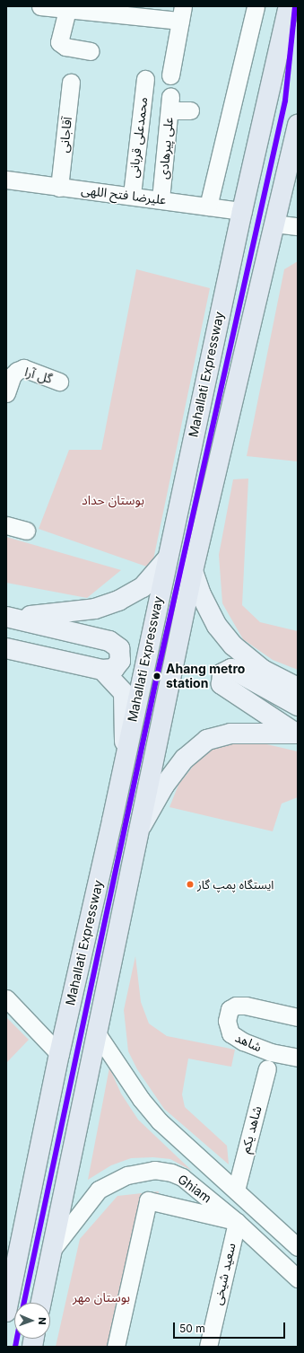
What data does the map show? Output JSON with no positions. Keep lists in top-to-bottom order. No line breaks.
{"streets":{"highway":["Mahallati Expressway"],"street":["آقاجانی","محمدعلی قربانی","علی پیرهادی","علیرضا فتح اللهی","گل آرا","شاهد","شاهد یکم","Ghiam","سعید شیخی"]},"crossings":[["آقاجانی","علیرضا فتح اللهی"],["محمدعلی قربانی","علیرضا فتح اللهی"],["علی پیرهادی","علیرضا فتح اللهی"],["علیرضا فتح اللهی","Mahallati Expressway"],["شاهد یکم","Ghiam"],["Ghiam","سعید شیخی"]],"parks":["بوستان حداد","بوستان مهر"],"places":["Ahang metro station","ایستگاه پمپ گاز"],"scale_bar":"50 m","north":"right"}
